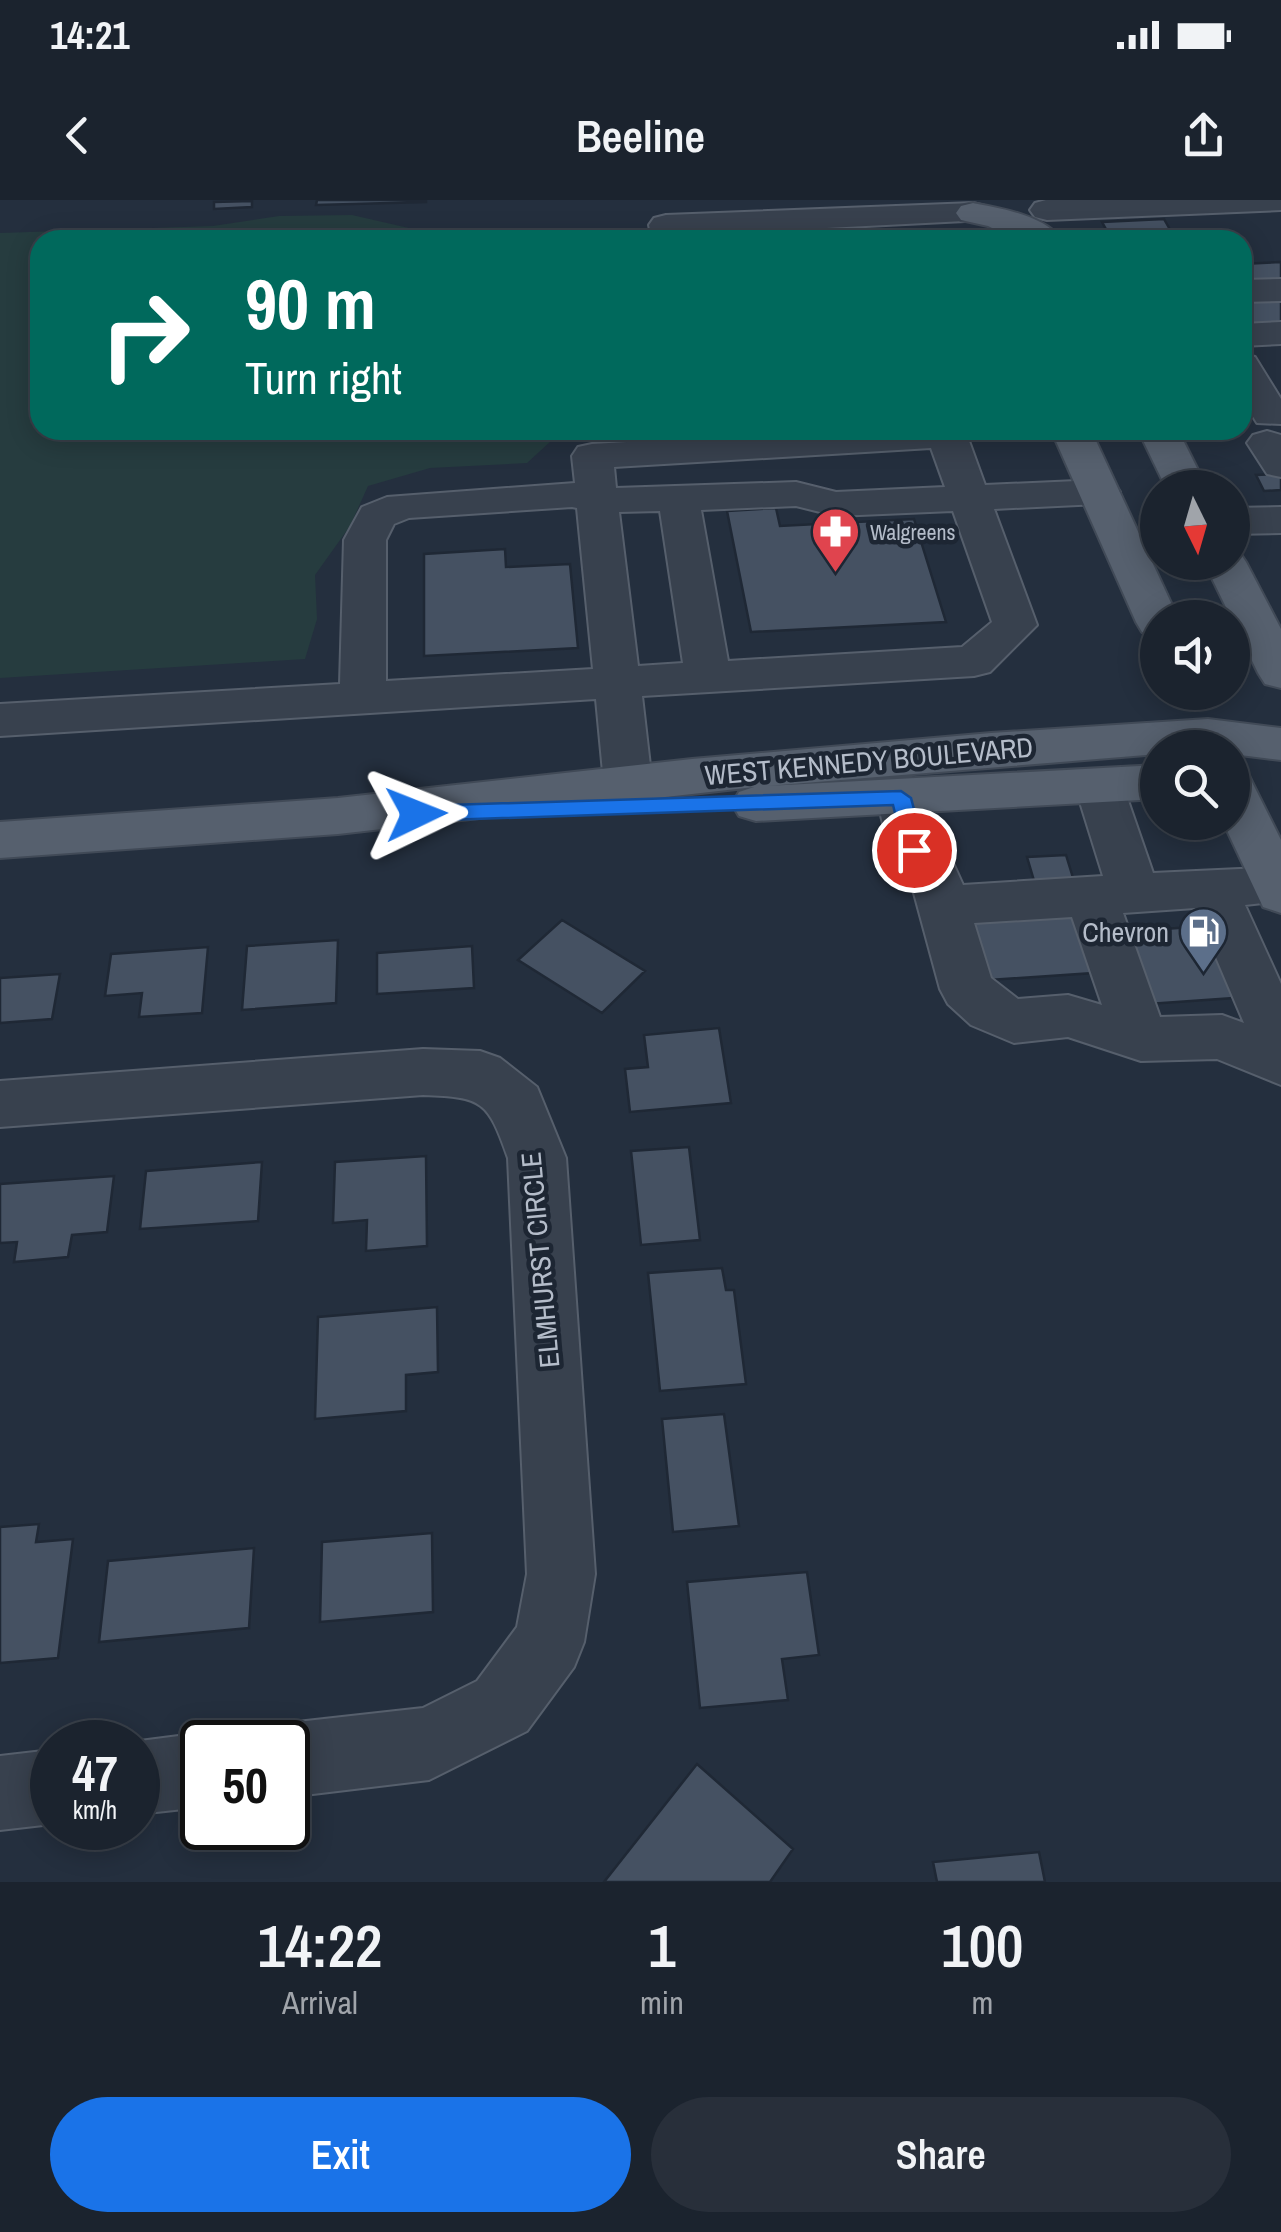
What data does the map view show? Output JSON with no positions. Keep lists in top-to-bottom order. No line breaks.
{"streets":{"main road":["WEST KENNEDY BOULEVARD"],"street":["ELMHURST CIRCLE"]},"places":{"pharmacy":["Walgreens"],"fuel station":["Chevron"]},"north":"bottom","page":{"status":"14:21","header":"Beeline","turn":["90 m","Turn right"],"speed":"47 km/h","limit":"50","eta":["14:22","Arrival","1","min","100","m"],"buttons":["Exit","Share"]}}
